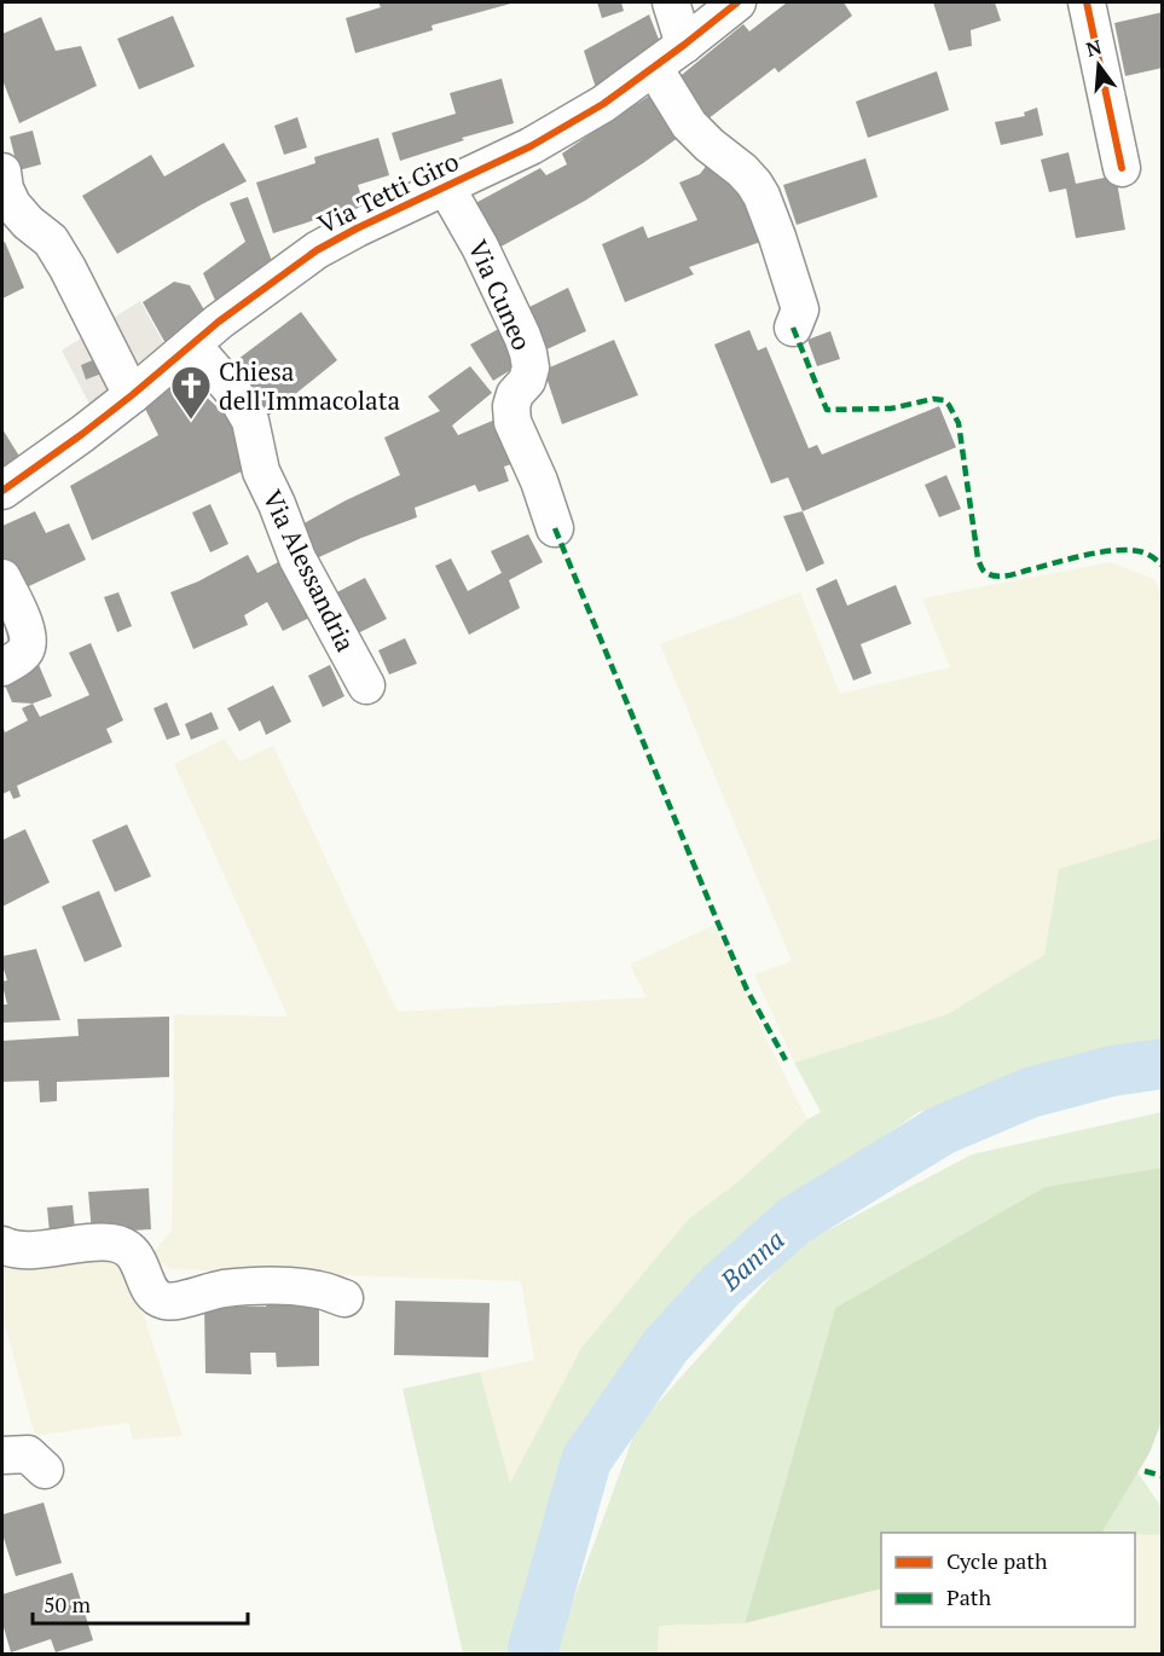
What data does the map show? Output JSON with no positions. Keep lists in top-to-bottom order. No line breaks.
{"streets":{"street":["Via Tetti Giro","Via Cuneo","Via Alessandria"]},"crossings":[["Via Tetti Giro","Via Cuneo"],["Via Tetti Giro","Via Alessandria"]],"water":["Banna"],"places":{"church":["Chiesa dell'Immacolata"]},"legend":["Cycle path","Path"],"scale_bar":"50 m","north":"top"}
